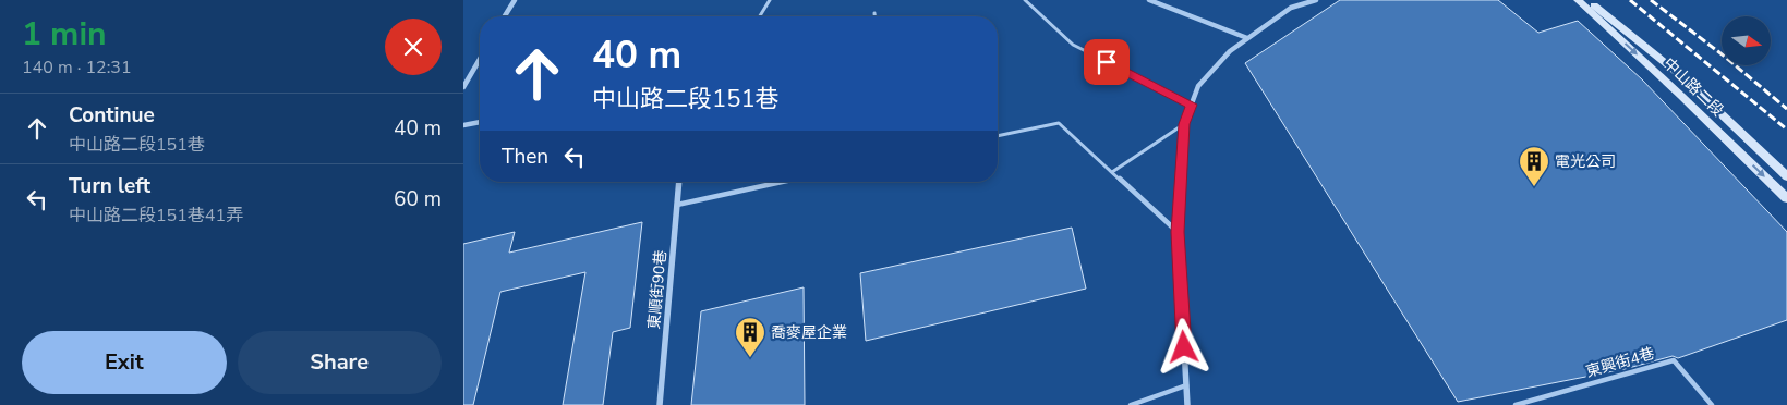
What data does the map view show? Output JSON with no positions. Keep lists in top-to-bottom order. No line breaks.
{"streets":{"main road":["中山路二段"],"street":["東順街90巷"],"lane":["東興街4巷"]},"places":{"building":["電光公司","喬麥屋企業"]},"north":"right","page":{"heading":["1 min","140 m · 12:31"],"turn":["40 m","中山路二段151巷"],"list":[{"name":"Continue","note":"中山路二段151巷","value":"40 m"},{"name":"Turn left","note":"中山路二段151巷41弄","value":"60 m"}],"then":"Then","buttons":["Exit","Share"]}}
